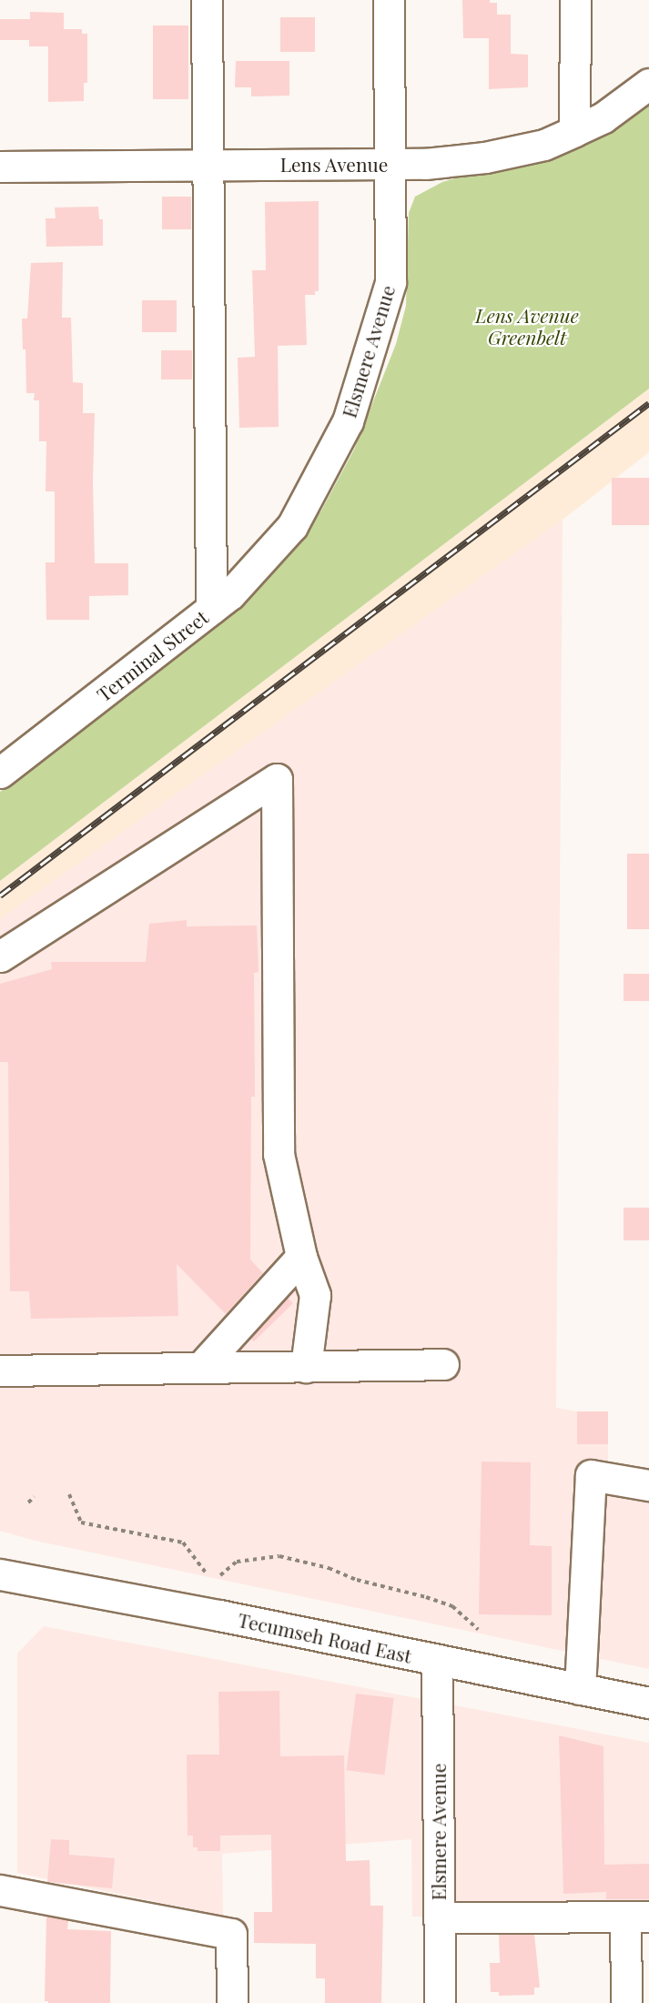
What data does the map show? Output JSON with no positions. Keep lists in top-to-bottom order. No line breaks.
{"streets":{"street":["Lens Avenue","Elsmere Avenue","Terminal Street","Tecumseh Road East"]},"crossings":[["Lens Avenue","Elsmere Avenue"],["Elsmere Avenue","Terminal Street"],["Elsmere Avenue","Tecumseh Road East"]],"parks":["Lens Avenue Greenbelt"]}
